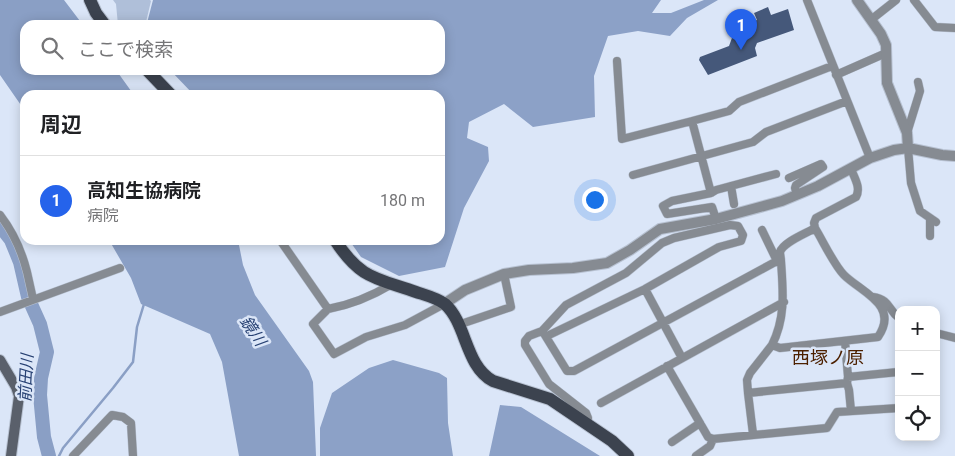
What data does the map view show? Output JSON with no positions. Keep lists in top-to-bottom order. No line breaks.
{"districts":["西塚ノ原"],"water":["鏡川","前田川"],"page":{"pins":"1","search":"ここで検索","heading":"周辺","list":[{"mark":"1","name":"高知生協病院","note":"病院","value":"180 m"}],"map_buttons":["+","−"]}}
